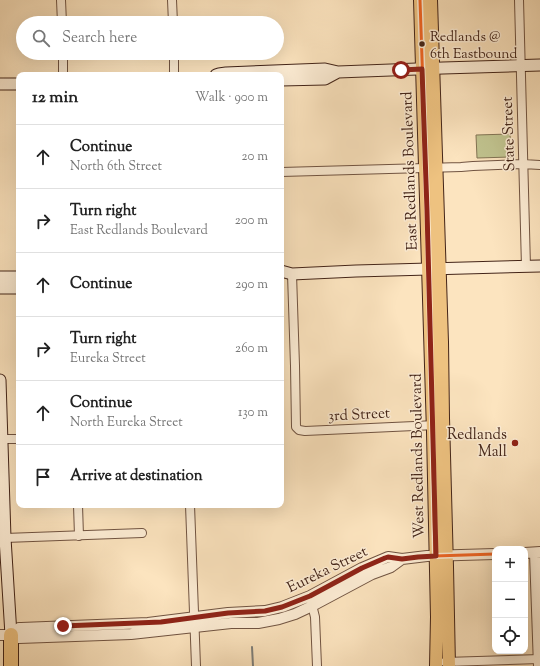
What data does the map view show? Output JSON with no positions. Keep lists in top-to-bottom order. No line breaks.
{"streets":{"main road":["East Redlands Boulevard","West Redlands Boulevard"],"street":["State Street","3rd Street","Eureka Street"]},"crossings":[["East Redlands Boulevard","West Redlands Boulevard"],["3rd Street","West Redlands Boulevard"],["West Redlands Boulevard","Eureka Street"]],"places":["Redlands @ 6th Eastbound","Redlands Mall"],"page":{"search":"Search here","heading":["12 min","Walk · 900 m"],"list":[["Continue","North 6th Street","20 m"],["Turn right","East Redlands Boulevard","200 m"],["Continue","290 m"],["Turn right","Eureka Street","260 m"],["Continue","North Eureka Street","130 m"],"Arrive at destination"],"map_buttons":["+","−"]}}
